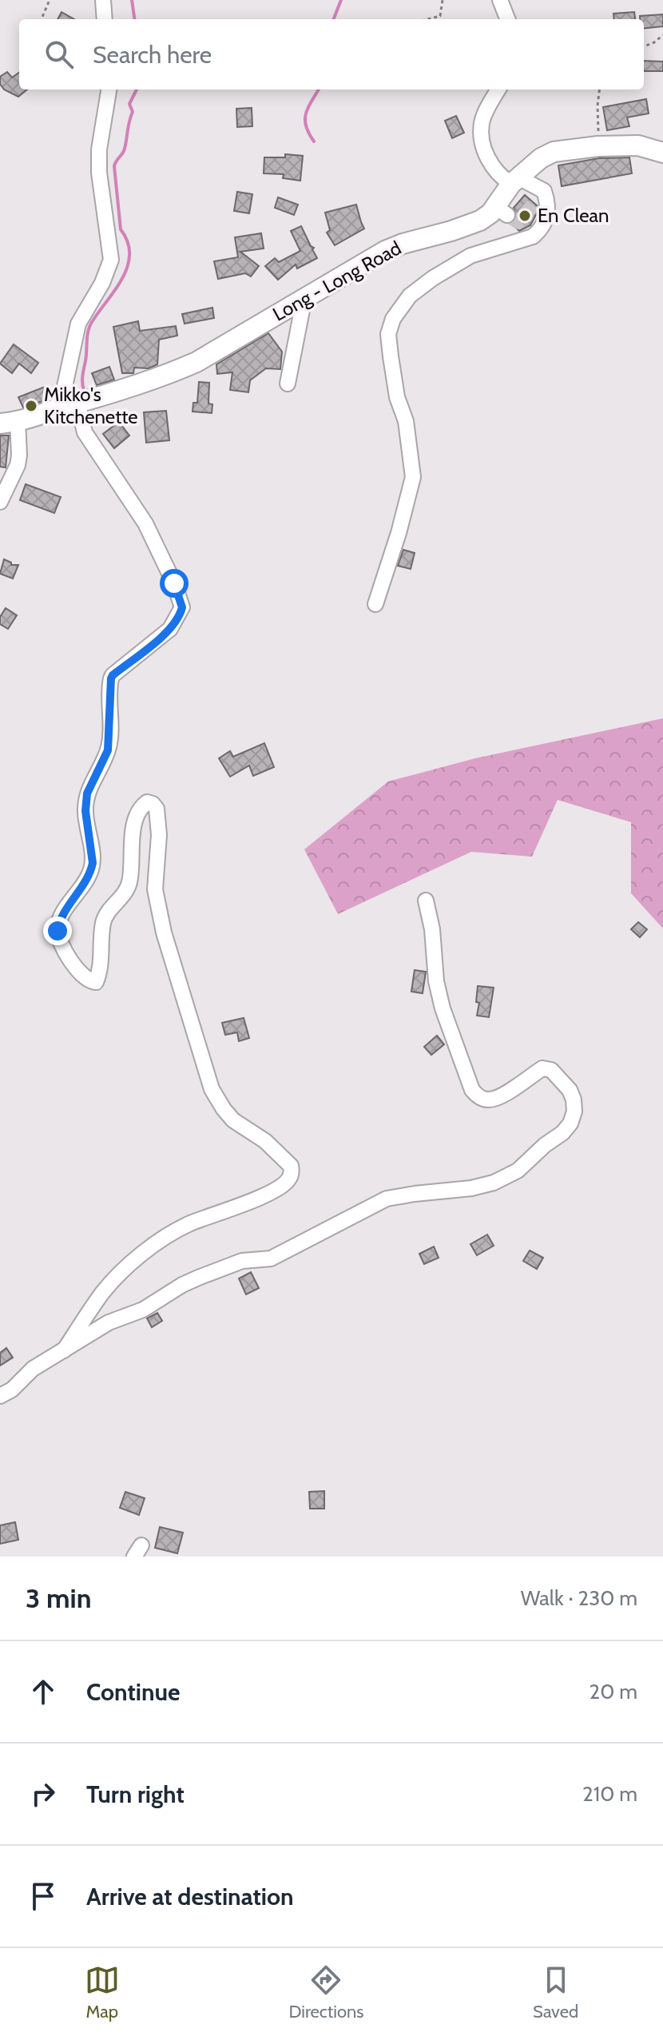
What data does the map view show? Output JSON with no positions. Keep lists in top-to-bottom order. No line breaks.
{"streets":{"main road":["Long - Long Road"]},"places":["En Clean","Mikko's Kitchenette"],"page":{"search":"Search here","heading":["3 min","Walk · 230 m"],"list":[["Continue","20 m"],["Turn right","210 m"],"Arrive at destination"],"nav":["Map","Directions","Saved"]}}
